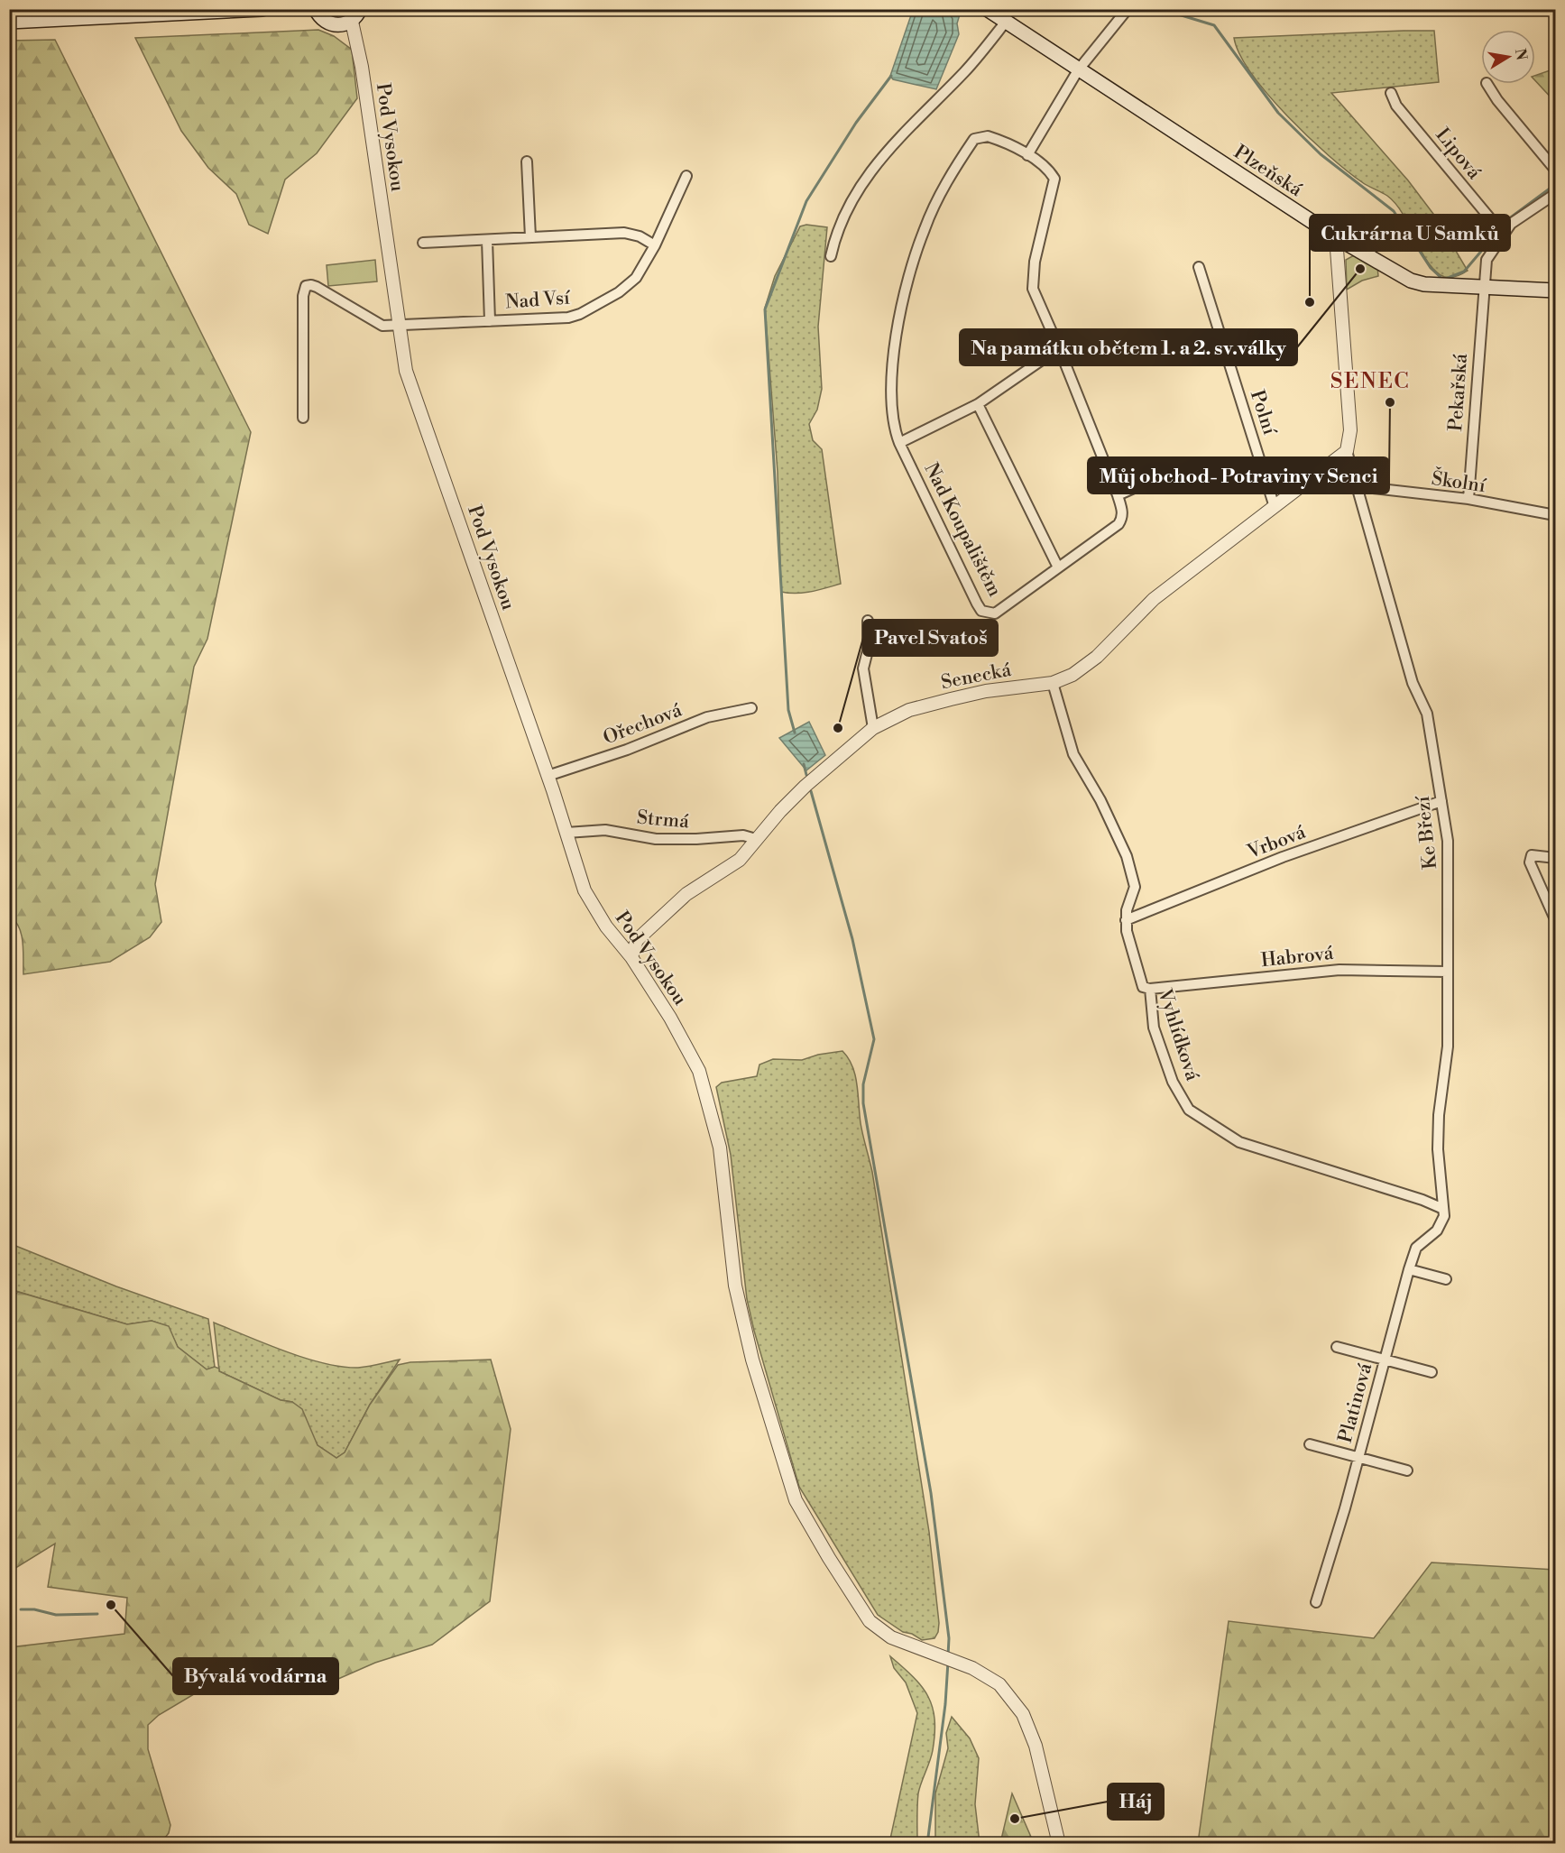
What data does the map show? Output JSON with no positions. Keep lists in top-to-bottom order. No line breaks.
{"streets":{"main road":["Plzeňská"],"street":["Pod Vysokou","Lipová","Nad Vsí","Pekařská","Polní","Školní","Nad Koupalištěm","Senecká","Ořechová","Strmá","Ke Březí","Vrbová","Habrová","Vyhlídková","Platinová"]},"crossings":[["Pod Vysokou","Nad Vsí"],["Pod Vysokou","Senecká"],["Pod Vysokou","Ořechová"],["Pod Vysokou","Strmá"],["Lipová","Pekařská"],["Plzeňská","Pekařská"],["Pekařská","Školní"],["Polní","Senecká"],["Školní","Ke Březí"],["Senecká","Strmá"],["Senecká","Ke Březí"],["Senecká","Vyhlídková"],["Ke Březí","Vrbová"],["Ke Březí","Habrová"],["Ke Březí","Vyhlídková"],["Ke Březí","Platinová"],["Vrbová","Vyhlídková"],["Habrová","Vyhlídková"]],"districts":["SENEC"],"places":["Na památku obětem 1. a 2. sv.války","Cukrárna U Samků","Můj obchod- Potraviny v Senci","Pavel Svatoš","Bývalá vodárna","Háj"],"north":"right"}
